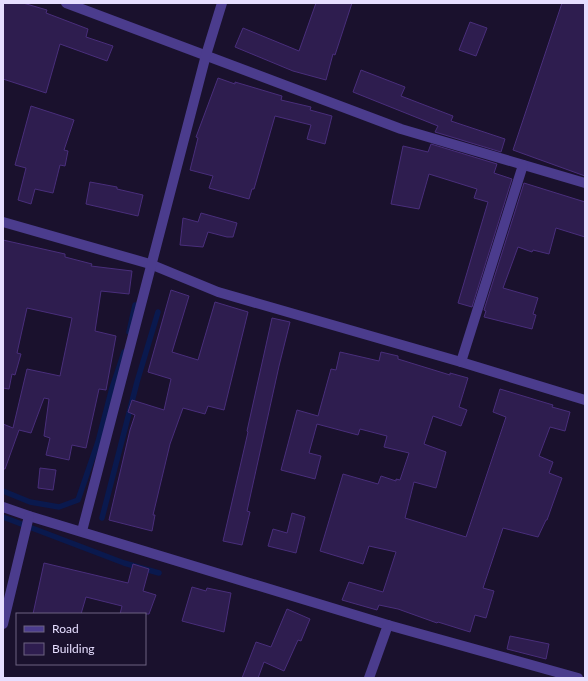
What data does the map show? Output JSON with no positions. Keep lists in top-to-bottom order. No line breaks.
{"legend":["Road","Building"]}
